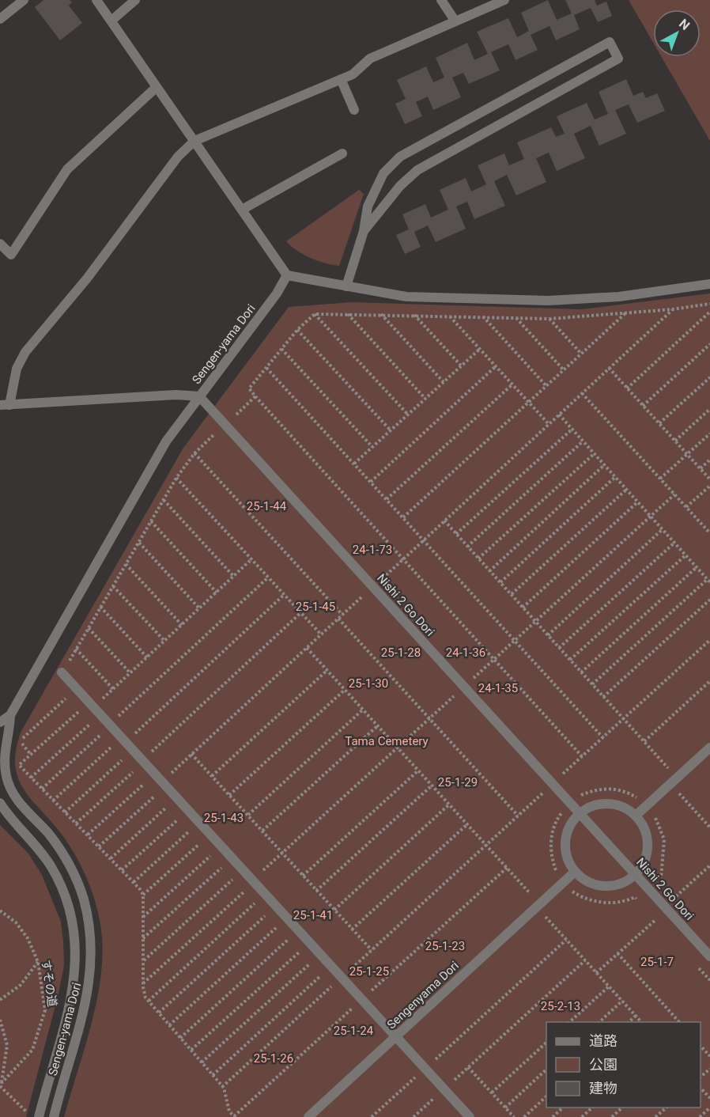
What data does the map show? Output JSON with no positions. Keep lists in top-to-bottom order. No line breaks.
{"streets":{"street":["Sengen-yama Dori","Nishi 2 Go Dori","Sengenyama Dori"],"path":["すその道"]},"crossings":[["Sengen-yama Dori","Nishi 2 Go Dori"]],"parks":["25-1-44","24-1-73","25-1-45","25-1-28","24-1-36","25-1-30","24-1-35","Tama Cemetery","25-1-29","25-1-43","25-1-41","25-1-23","25-1-7","25-1-25","25-2-13","25-1-24","25-1-26"],"legend":["道路","公園","建物"],"north":"top right"}
